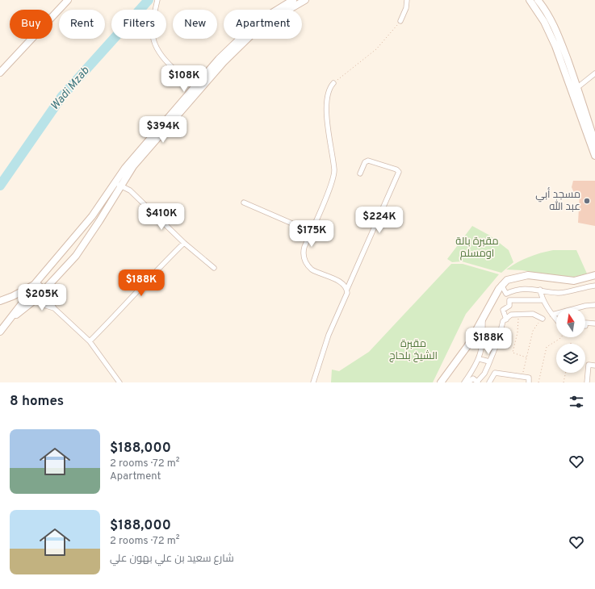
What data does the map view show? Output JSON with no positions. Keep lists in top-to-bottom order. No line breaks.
{"water":["Wadi Mzab"],"parks":["مقبرة بالة اومسلم","مقبرة الشيخ بلحاج"],"places":["مسجد أبي عبد الله"],"north":"top","page":{"chip":["Buy","Rent","Filters","New","Apartment"],"price":["$108K","$394K","$410K","$224K","$175K","$188K","$205K","$188K"],"heading":"8 homes","list":[{"name":"$188,000","note":"2 rooms · 72 m² · Apartment"},{"name":"$188,000","note":"2 rooms · 72 m² · شارع سعيد بن علي بهون علي"}]}}
